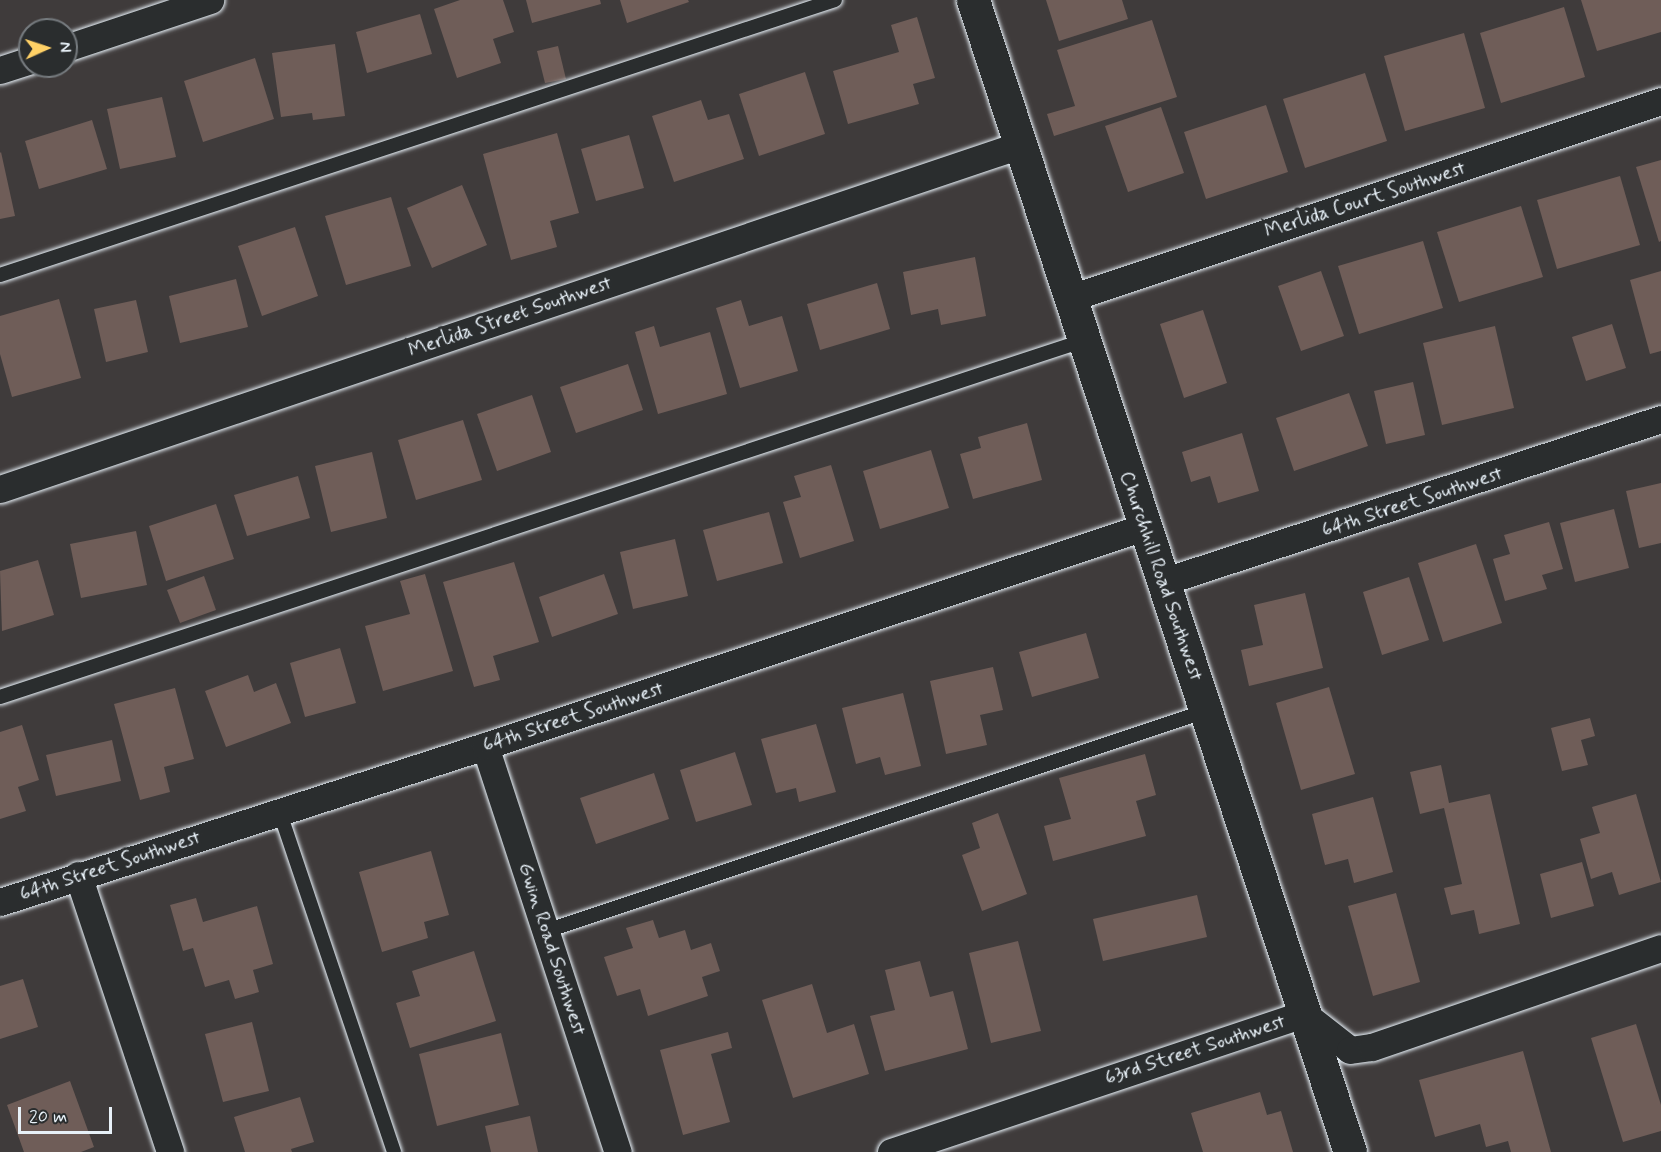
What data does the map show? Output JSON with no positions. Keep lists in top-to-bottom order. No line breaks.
{"streets":{"street":["Merlida Court Southwest","Merlida Street Southwest","64th Street Southwest","Churchhill Road Southwest","Gwin Road Southwest","63rd Street Southwest"]},"crossings":[["Merlida Court Southwest","Churchhill Road Southwest"],["Merlida Street Southwest","Churchhill Road Southwest"],["64th Street Southwest","Churchhill Road Southwest"],["64th Street Southwest","Gwin Road Southwest"],["Churchhill Road Southwest","63rd Street Southwest"]],"scale_bar":"20 m","north":"right"}
